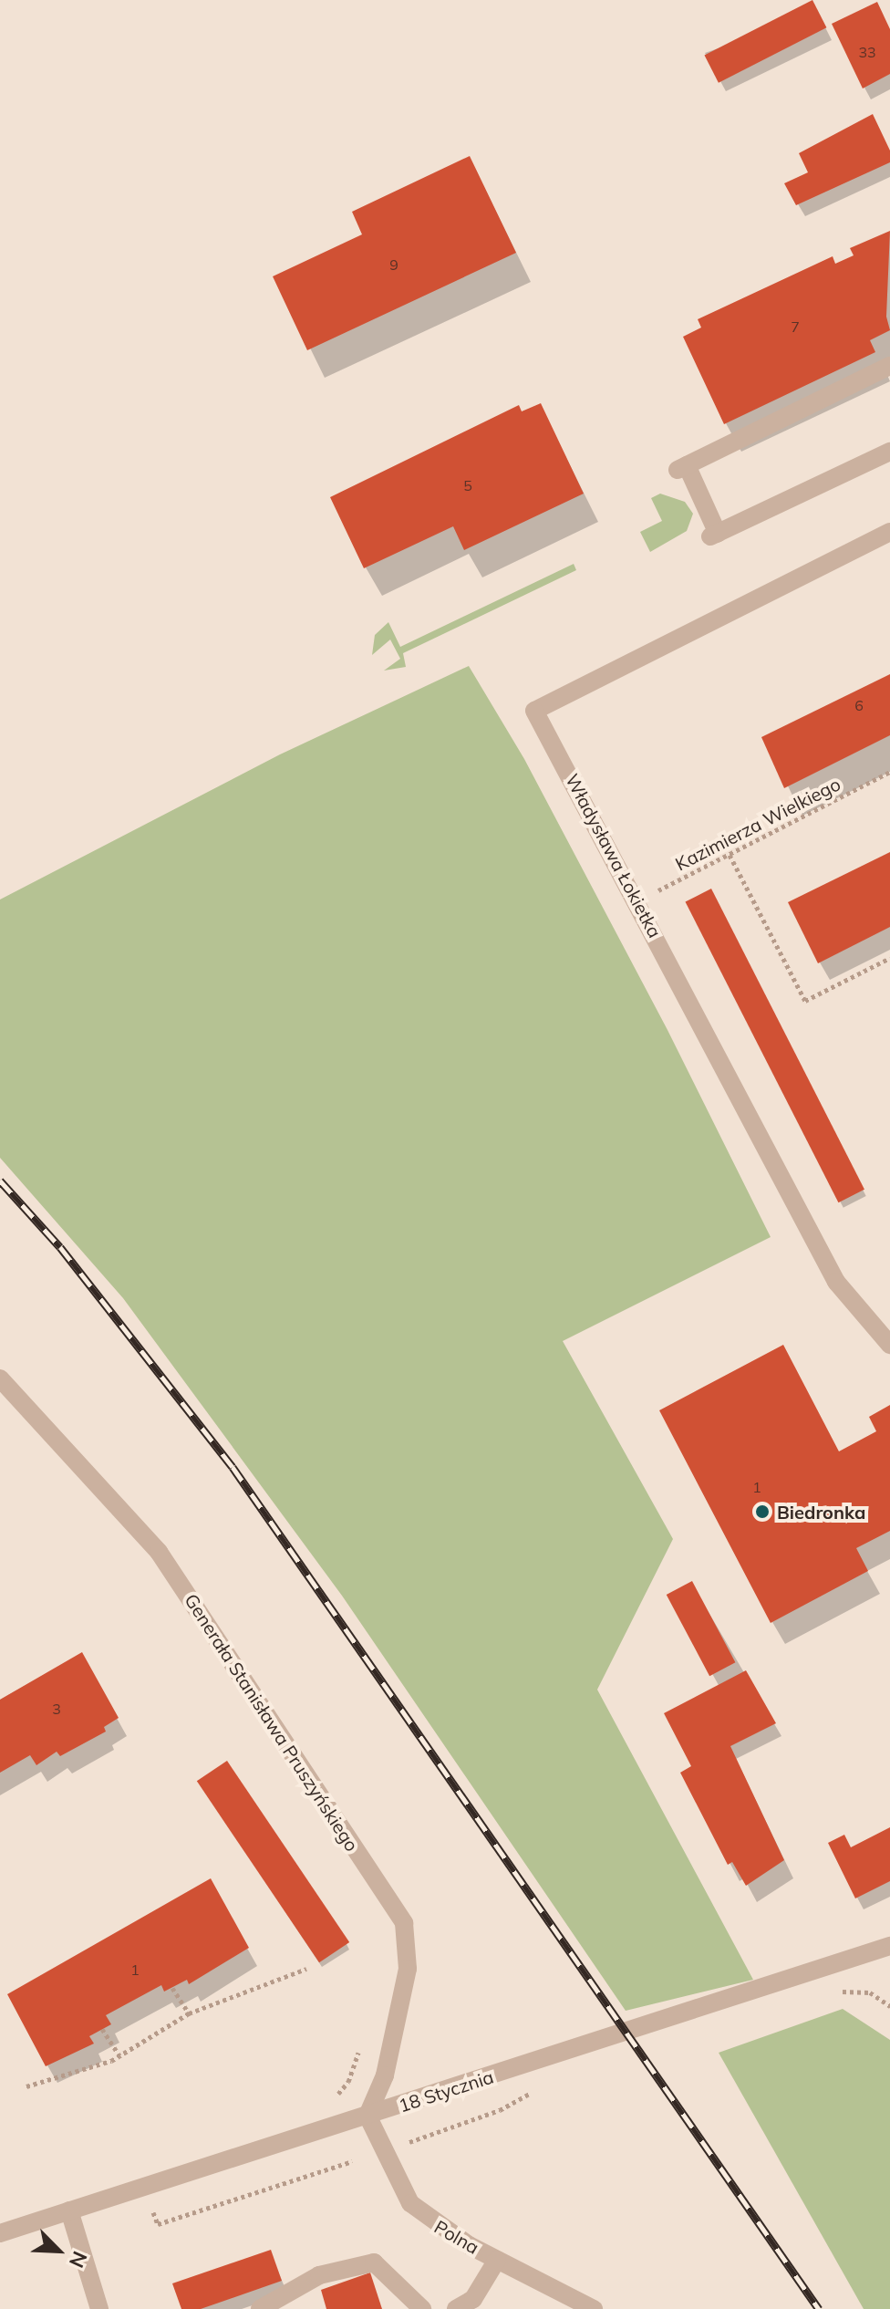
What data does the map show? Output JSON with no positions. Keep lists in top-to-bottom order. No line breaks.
{"streets":{"street":["Władysława Łokietka","Generała Stanisława Pruszyńskiego","18 Stycznia","Polna"],"path":["Kazimierza Wielkiego"]},"crossings":[["Kazimierza Wielkiego","Władysława Łokietka"],["Generała Stanisława Pruszyńskiego","18 Stycznia"],["Generała Stanisława Pruszyńskiego","Polna"],["18 Stycznia","Polna"]],"places":["Biedronka"],"house_numbers":["33","9","7","5","6","1","3","1"],"north":"bottom right"}
